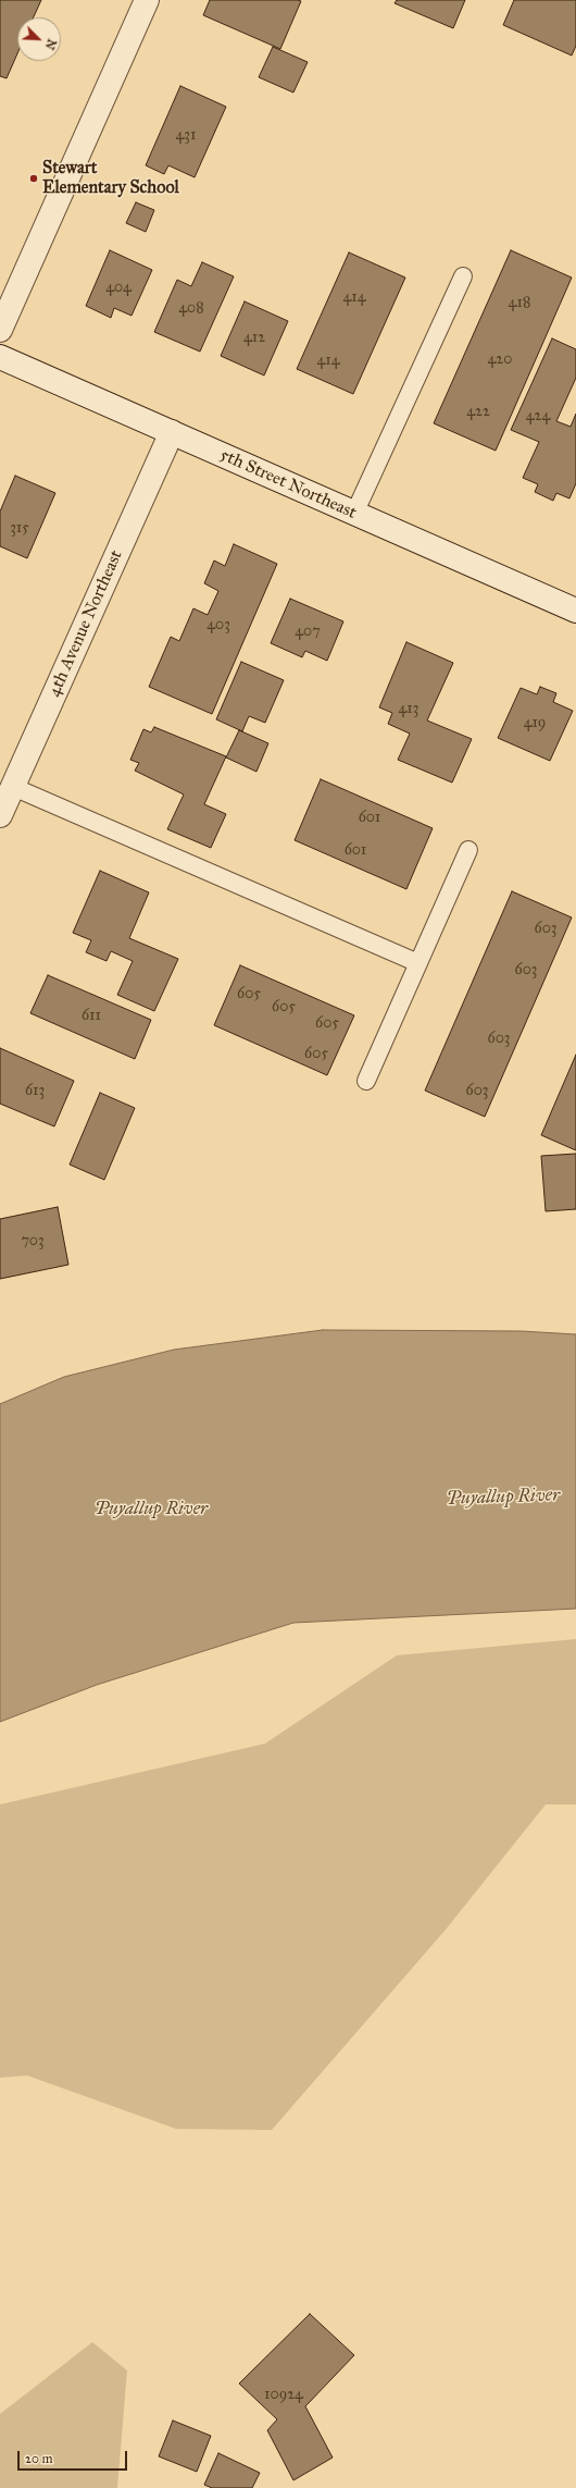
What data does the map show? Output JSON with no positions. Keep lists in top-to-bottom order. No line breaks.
{"streets":{"street":["5th Street Northeast","4th Avenue Northeast"]},"crossings":[["5th Street Northeast","4th Avenue Northeast"]],"water":["Puyallup River"],"places":["Stewart Elementary School"],"house_numbers":["431","404","414","418","408","412","420","414","422","424","315","403","407","413","419","601","601","603","603","605","605","611","605","603","605","613","603","703","10924"],"scale_bar":"20 m","north":"bottom right"}
